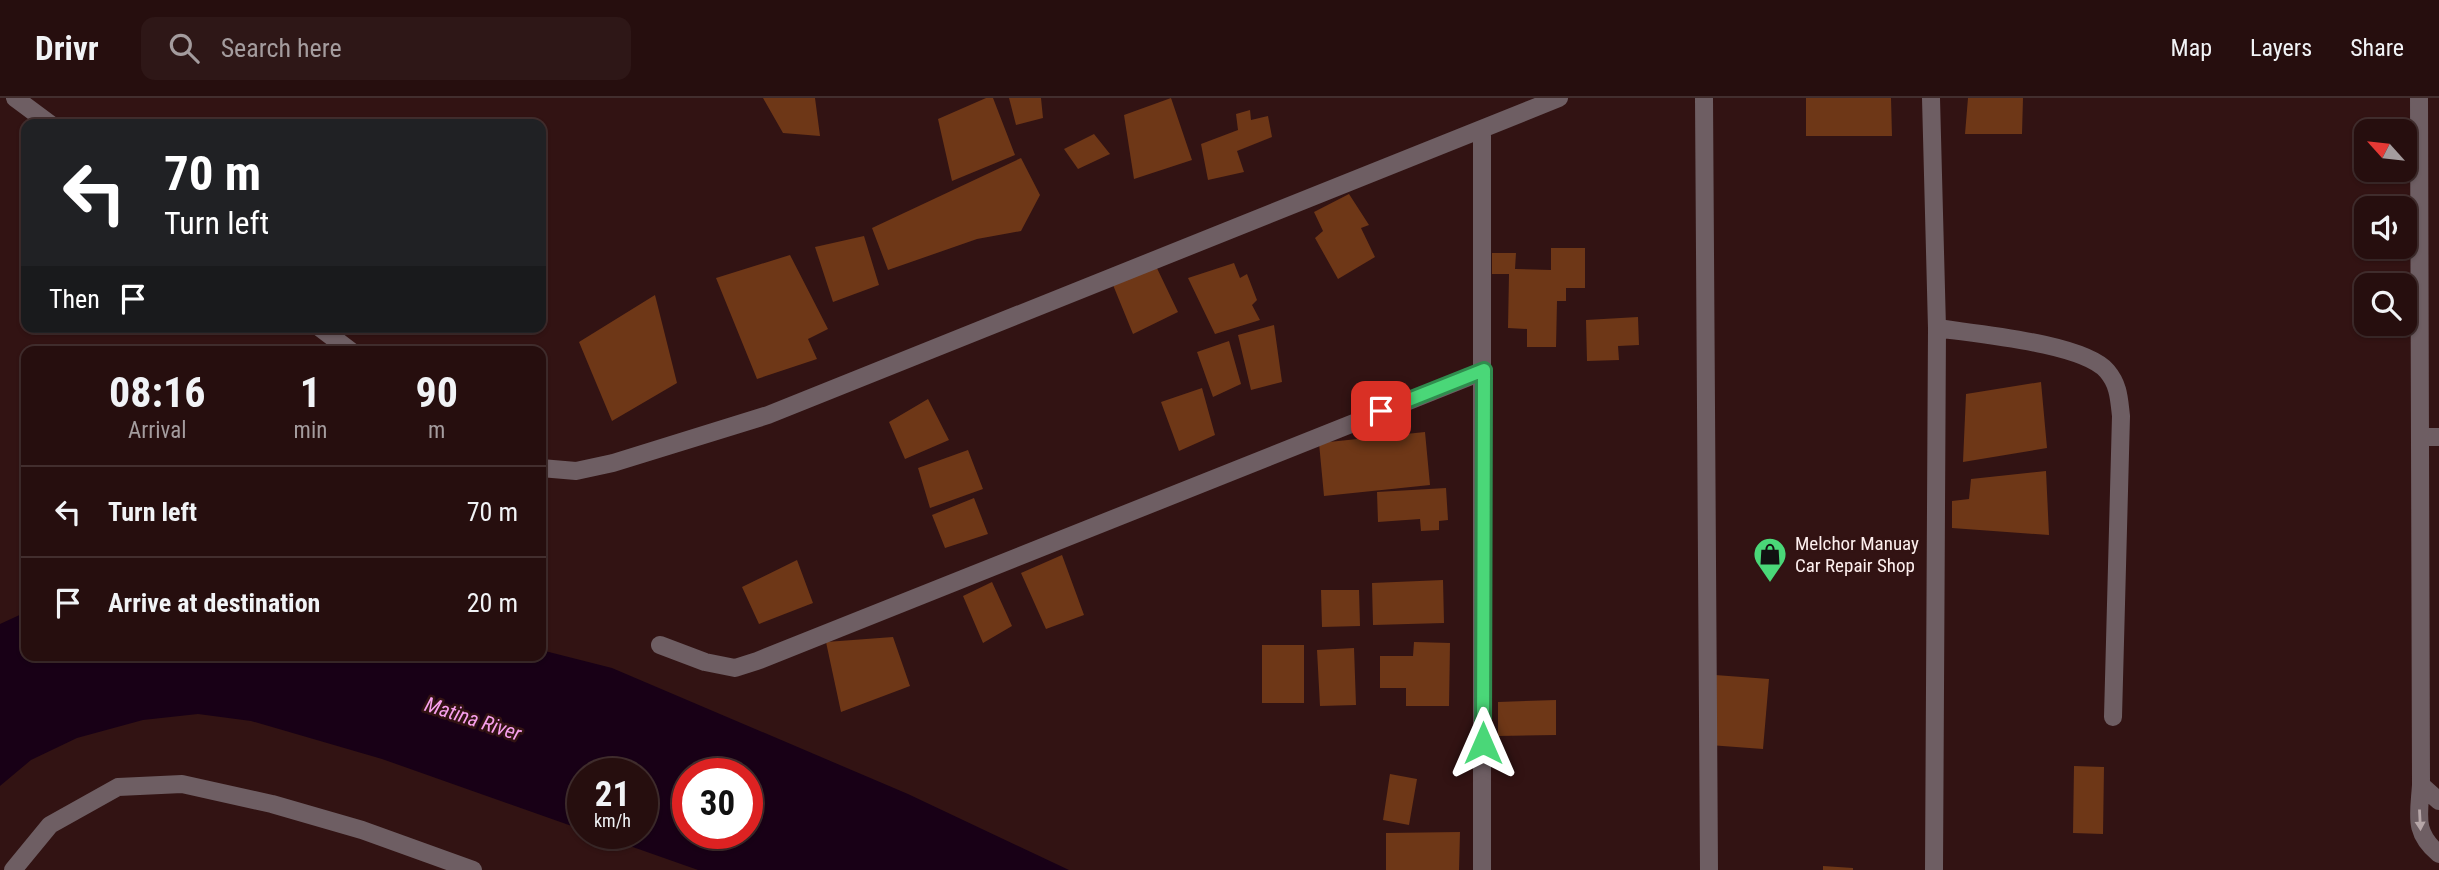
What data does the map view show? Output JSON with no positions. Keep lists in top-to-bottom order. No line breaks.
{"water":["Matina River"],"places":{"shop":["Melchor Manuay Car Repair Shop"]},"north":"top left","page":{"header":"Drivr","search":"Search here","nav":["Map","Layers","Share"],"turn":["70 m","Turn left"],"then":"Then","eta":["08:16","Arrival","1","min","90","m"],"list":[{"name":"Turn left","value":"70 m"},{"name":"Arrive at destination","value":"20 m"}],"speed":"21 km/h","limit":"30"}}
